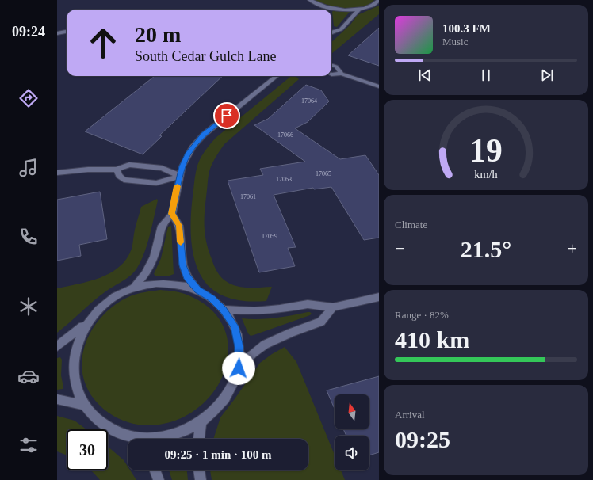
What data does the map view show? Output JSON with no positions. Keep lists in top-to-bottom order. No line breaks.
{"house_numbers":["17064","17066","17065","17063","17061","17059"],"north":"top","page":{"tabs":"09:24","turn":["20 m","South Cedar Gulch Lane"],"song":["100.3 FM","Music"],"tile":["Climate",["Range · 82%","410 km"],["Arrival","09:25"]],"heat":["−","21.5°","+"],"limit":"30","trip":"09:25 · 1 min · 100 m","gauge":["19","km/h"]}}
